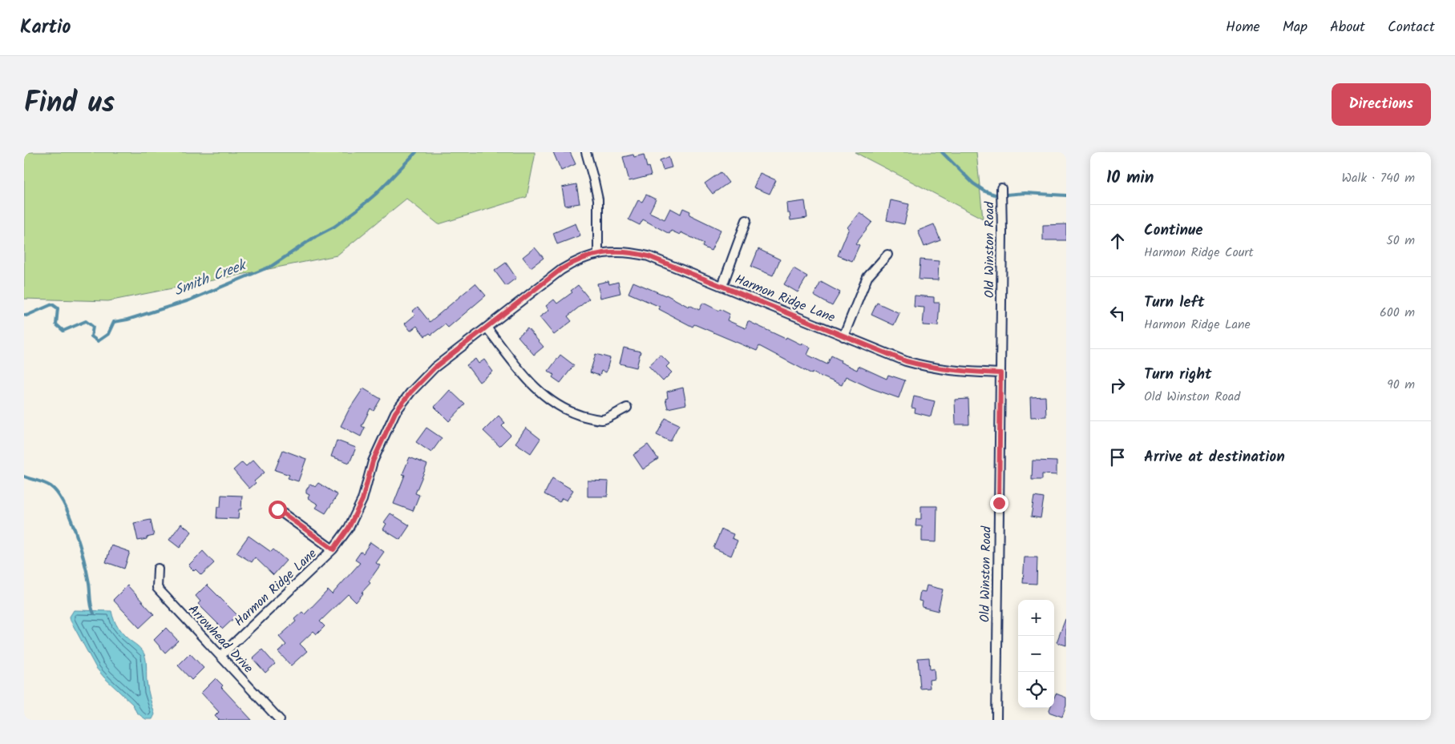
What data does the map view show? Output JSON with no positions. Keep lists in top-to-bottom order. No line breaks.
{"streets":{"street":["Old Winston Road","Harmon Ridge Lane","Arrowhead Drive"]},"crossings":[["Old Winston Road","Harmon Ridge Lane"],["Harmon Ridge Lane","Arrowhead Drive"]],"water":["Smith Creek"],"page":{"header":"Kartio","nav":["Home","Map","About","Contact"],"title":"Find us","buttons":"Directions","heading":["10 min","Walk · 740 m"],"list":[["Continue","Harmon Ridge Court","50 m"],["Turn left","Harmon Ridge Lane","600 m"],["Turn right","Old Winston Road","90 m"],"Arrive at destination"],"map_buttons":["+","−"]}}
